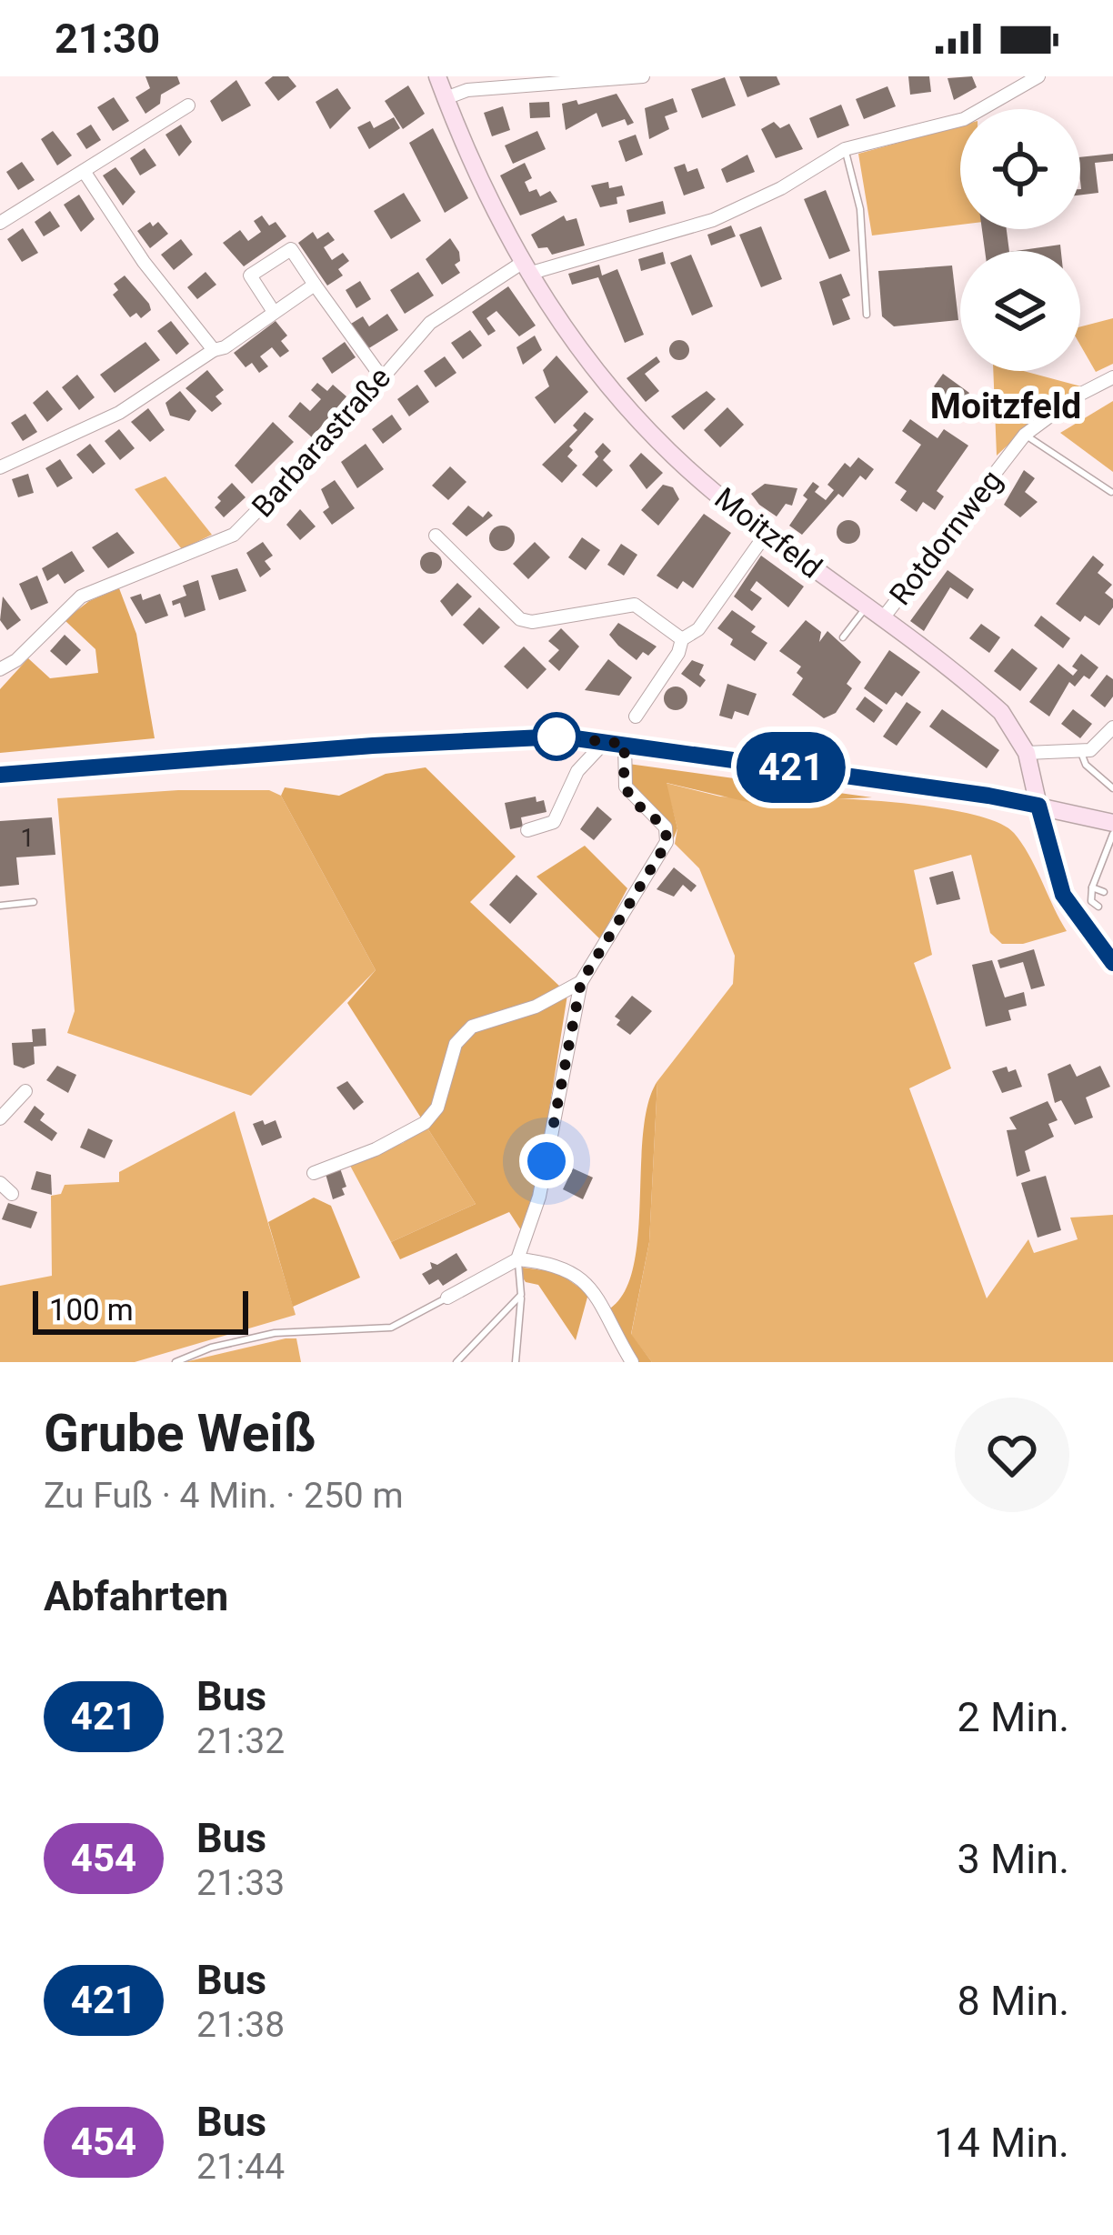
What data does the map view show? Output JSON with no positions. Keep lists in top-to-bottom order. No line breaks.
{"streets":{"main road":["Moitzfeld"],"street":["Barbarastraße","Rotdornweg"]},"crossings":[["Barbarastraße","Moitzfeld"],["Moitzfeld","Rotdornweg"]],"districts":["Moitzfeld"],"lines":["bus line 421"],"house_numbers":["1"],"scale_bar":"100 m","page":{"status":"21:30","on_map":"421","scale":"100 m","heading":[["Grube Weiß","Zu Fuß · 4 Min. · 250 m"],"Abfahrten"],"list":[{"mark":"421","name":"Bus","note":"21:32","value":"2 Min."},{"mark":"454","name":"Bus","note":"21:33","value":"3 Min."},{"mark":"421","name":"Bus","note":"21:38","value":"8 Min."},{"mark":"454","name":"Bus","note":"21:44","value":"14 Min."}]}}
